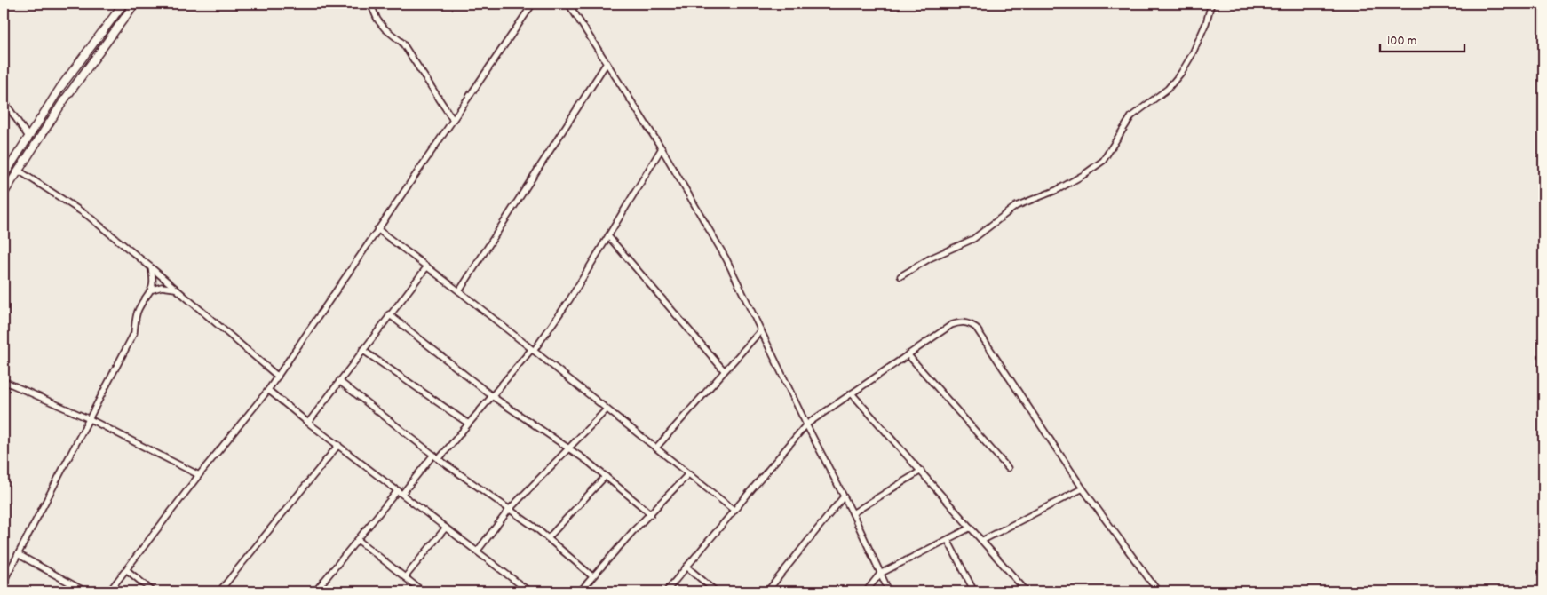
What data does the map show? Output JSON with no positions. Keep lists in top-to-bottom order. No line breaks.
{"scale_bar":"100 m"}
